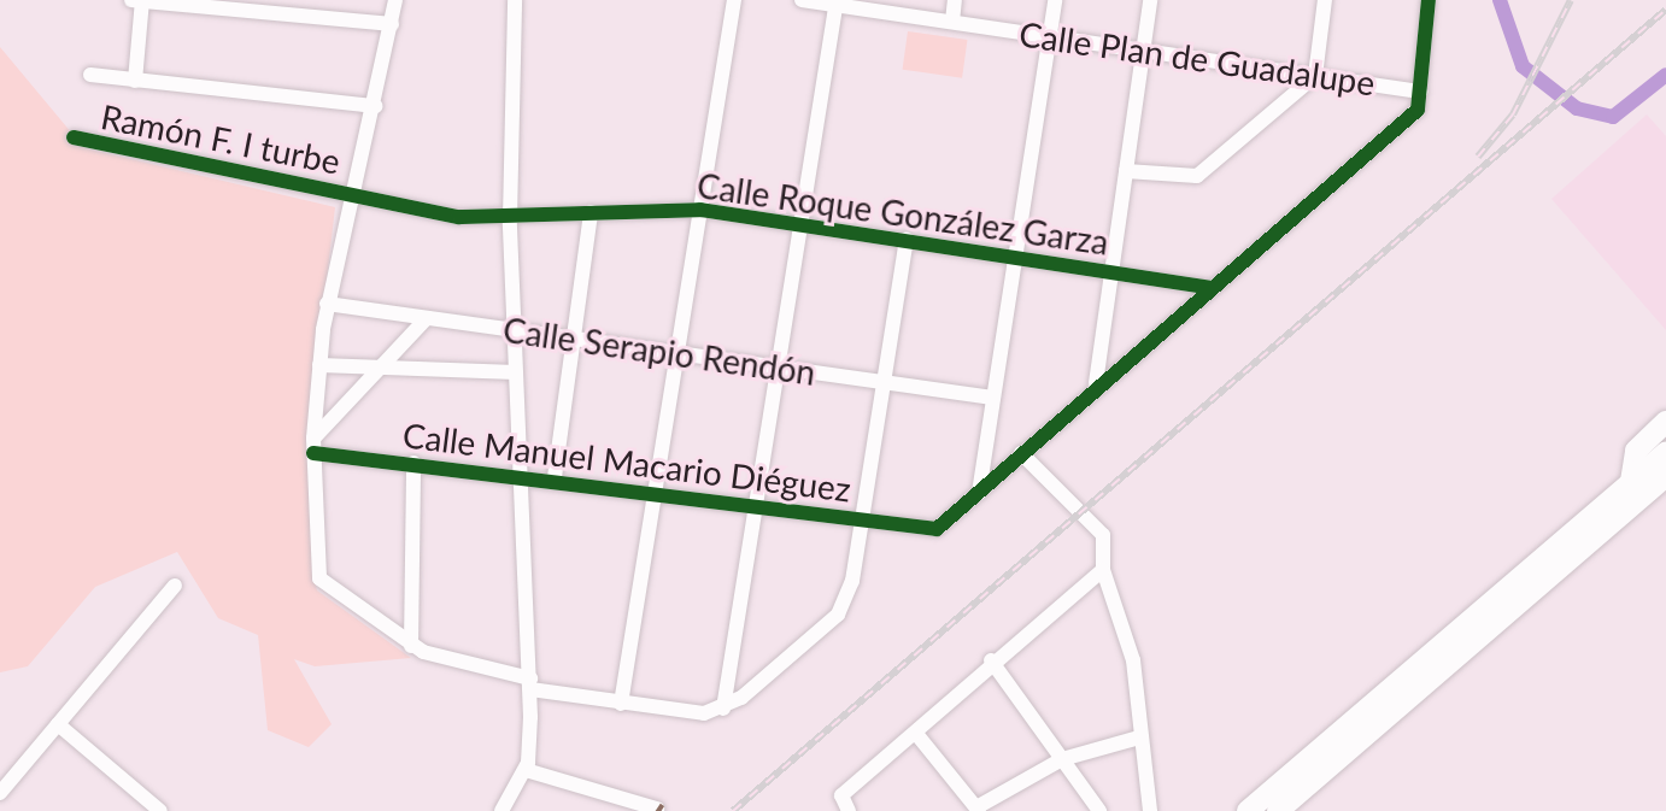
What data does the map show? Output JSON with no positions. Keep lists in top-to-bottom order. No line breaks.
{"streets":{"street":["Calle Plan de Guadalupe","Ramón F. I turbe","Calle Roque González Garza","Calle Serapio Rendón","Calle Manuel Macario Diéguez"]},"crossings":[["Ramón F. I turbe","Calle Roque González Garza"]]}
